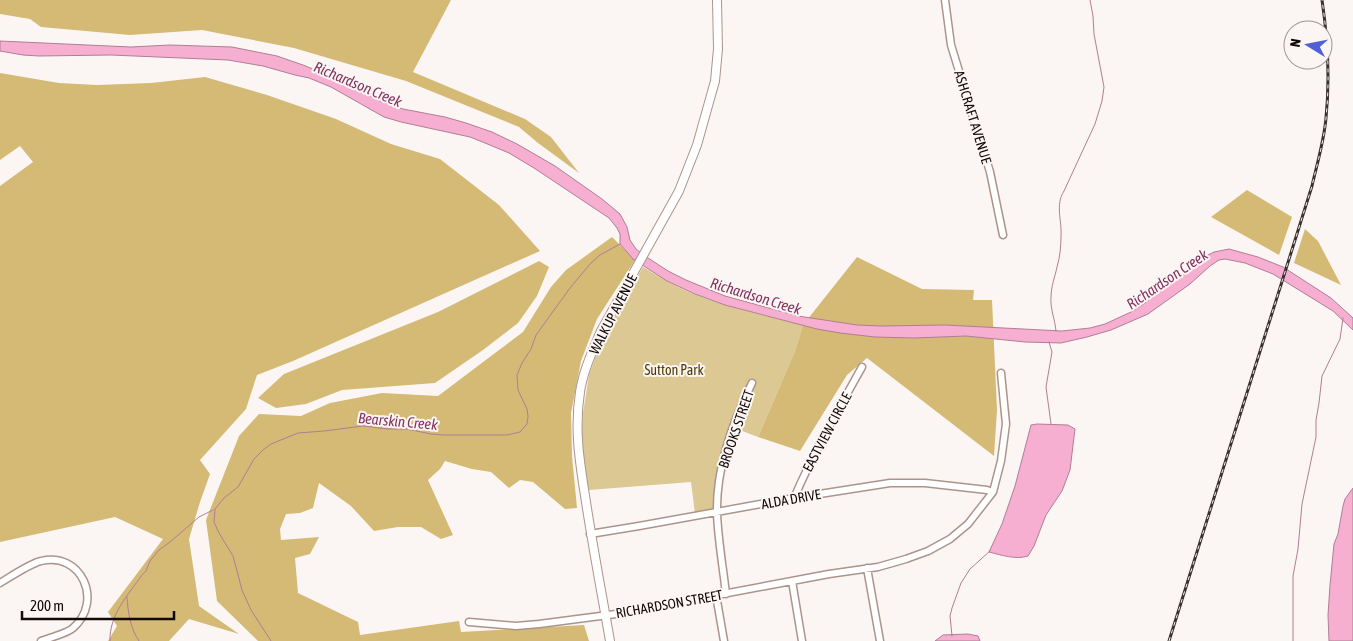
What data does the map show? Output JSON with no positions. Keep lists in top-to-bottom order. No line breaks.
{"streets":{"street":["ASHCRAFT AVENUE","WALKUP AVENUE","BROOKS STREET","EASTVIEW CIRCLE","ALDA DRIVE","RICHARDSON STREET"]},"crossings":[["WALKUP AVENUE","ALDA DRIVE"],["WALKUP AVENUE","RICHARDSON STREET"],["BROOKS STREET","ALDA DRIVE"],["BROOKS STREET","RICHARDSON STREET"],["EASTVIEW CIRCLE","ALDA DRIVE"]],"water":["Richardson Creek","Bearskin Creek"],"parks":["Sutton Park"],"scale_bar":"200 m","north":"left"}
